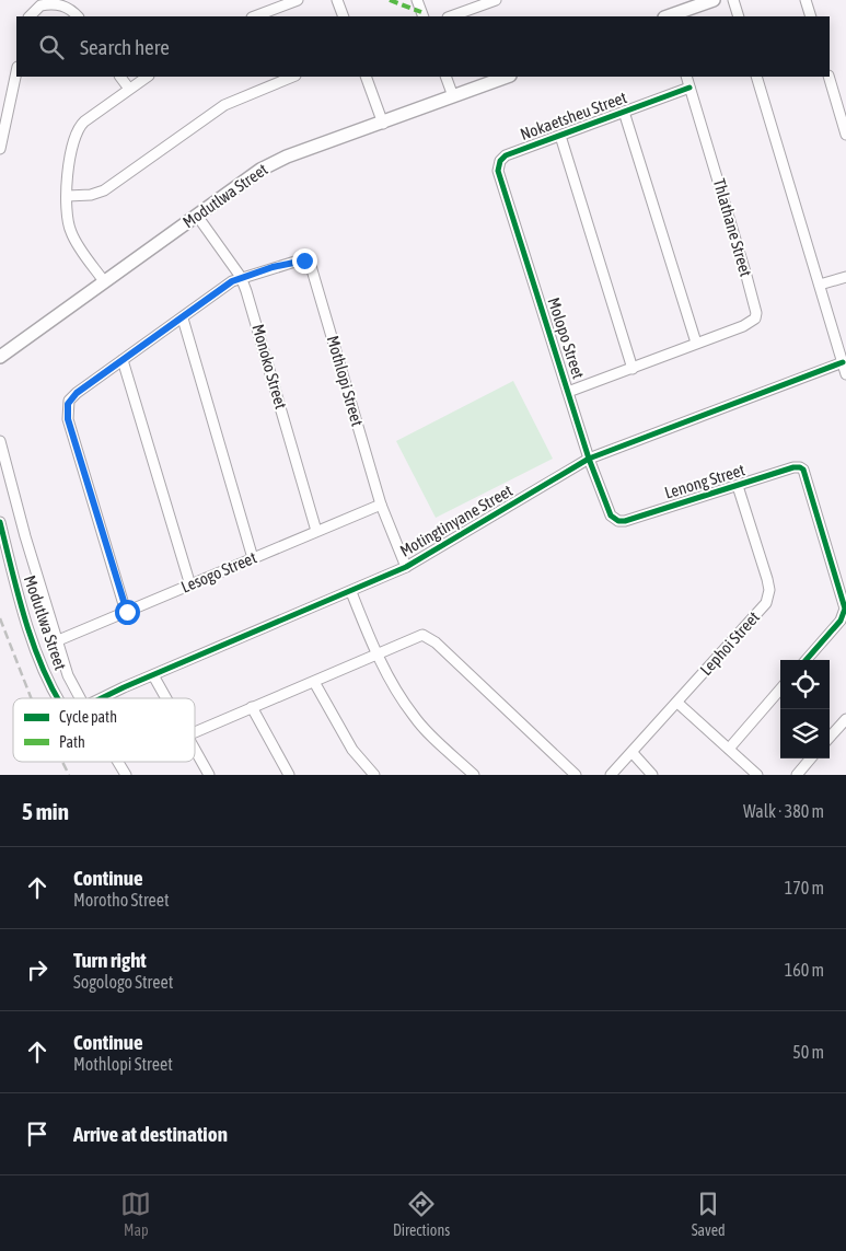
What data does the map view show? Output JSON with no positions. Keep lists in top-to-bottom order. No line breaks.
{"streets":{"street":["Nokaetsheu Street","Modutlwa Street","Thlathane Street","Molopo Street","Monoko Street","Mothlopi Street","Lenong Street","Motingtinyane Street","Lesogo Street","Lephoi Street"]},"crossings":[["Nokaetsheu Street","Thlathane Street"],["Nokaetsheu Street","Molopo Street"],["Modutlwa Street","Monoko Street"],["Molopo Street","Lenong Street"],["Molopo Street","Motingtinyane Street"],["Monoko Street","Mothlopi Street"],["Monoko Street","Lesogo Street"],["Mothlopi Street","Motingtinyane Street"],["Mothlopi Street","Lesogo Street"],["Lenong Street","Lephoi Street"]],"legend":["Cycle path","Path"],"page":{"search":"Search here","heading":["5 min","Walk · 380 m"],"list":[["Continue","Morotho Street","170 m"],["Turn right","Sogologo Street","160 m"],["Continue","Mothlopi Street","50 m"],"Arrive at destination"],"nav":["Map","Directions","Saved"]}}
